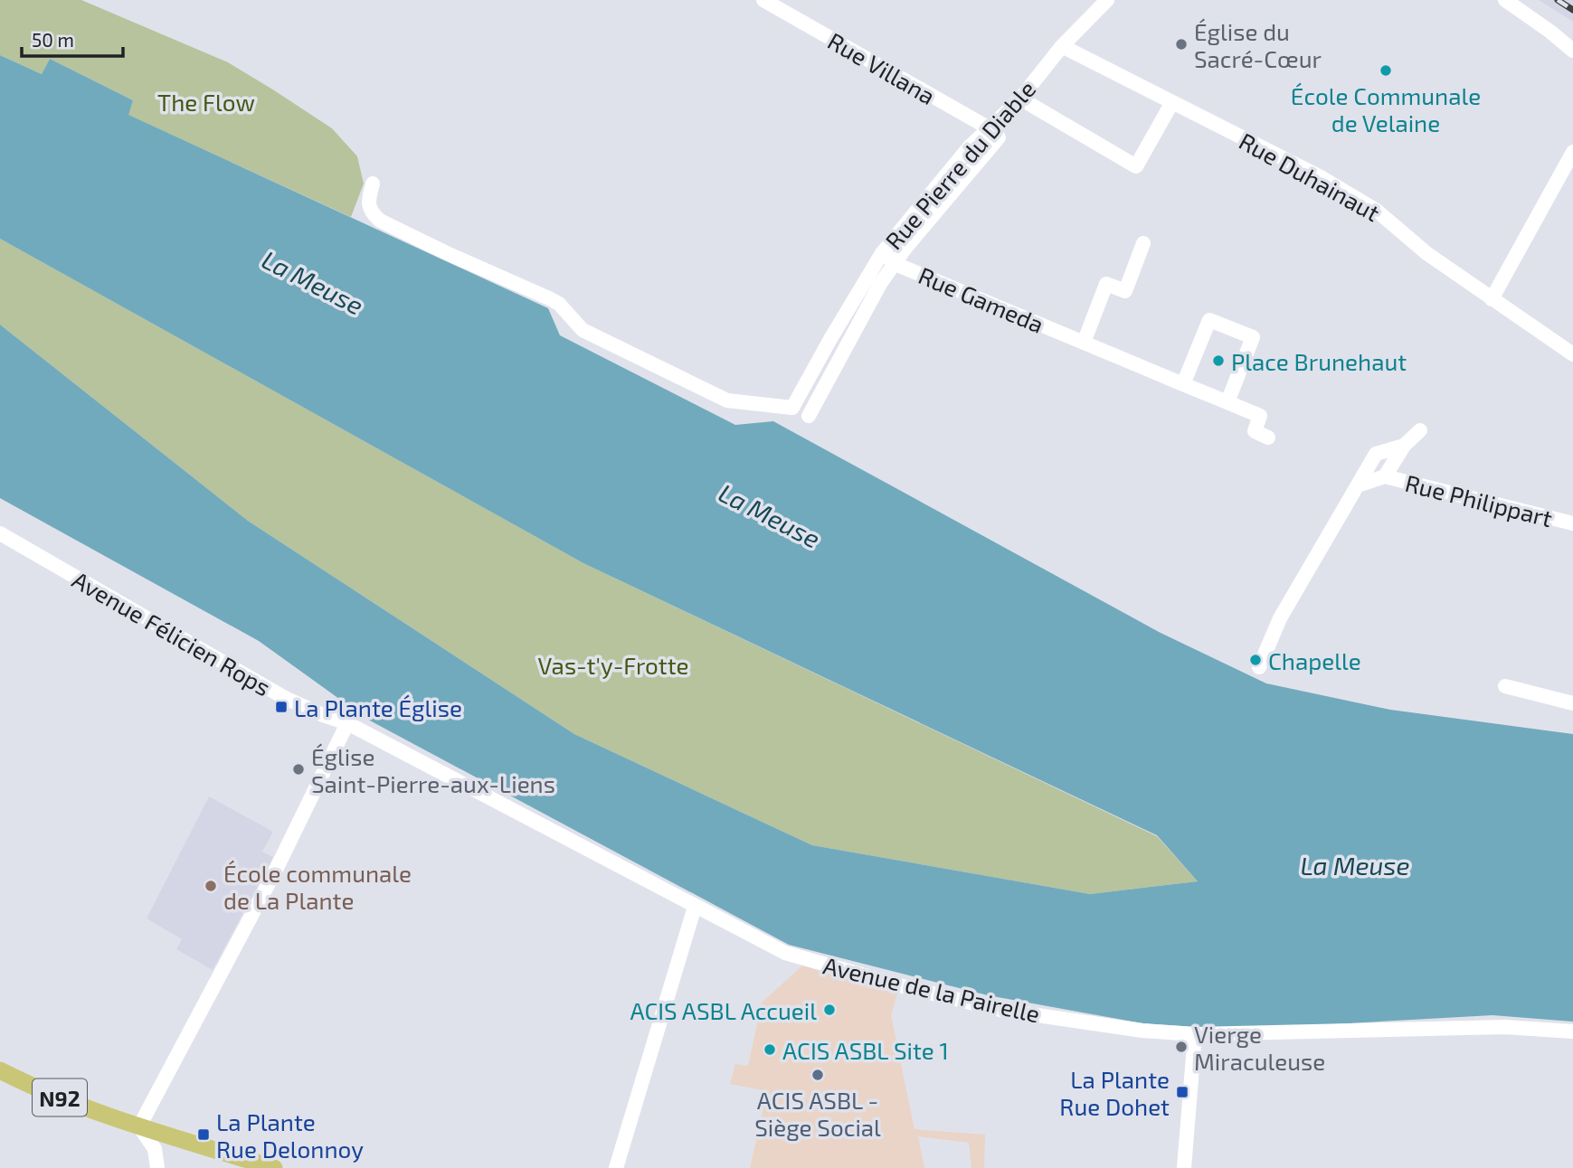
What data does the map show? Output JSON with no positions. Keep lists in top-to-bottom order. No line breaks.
{"streets":{"main road":["N92"],"street":["Rue Villana","Rue Pierre du Diable","Rue Duhainaut","Rue Gameda","Rue Philippart","Avenue Félicien Rops","Avenue de la Pairelle"]},"crossings":[["Rue Villana","Rue Pierre du Diable"],["Rue Pierre du Diable","Rue Duhainaut"],["Rue Pierre du Diable","Rue Gameda"],["Avenue Félicien Rops","Avenue de la Pairelle"]],"water":["La Meuse"],"parks":["The Flow","Vas-t'y-Frotte"],"places":{"other":["Église du Sacré-Cœur","École Communale de Velaine","Place Brunehaut","Chapelle","Église Saint-Pierre-aux-Liens","École communale de La Plante","ACIS ASBL Accueil","Vierge Miraculeuse","ACIS ASBL Site 1","ACIS ASBL - Siège Social"],"transit":["La Plante Église","La Plante Rue Dohet","La Plante Rue Delonnoy"]},"scale_bar":"50 m"}
